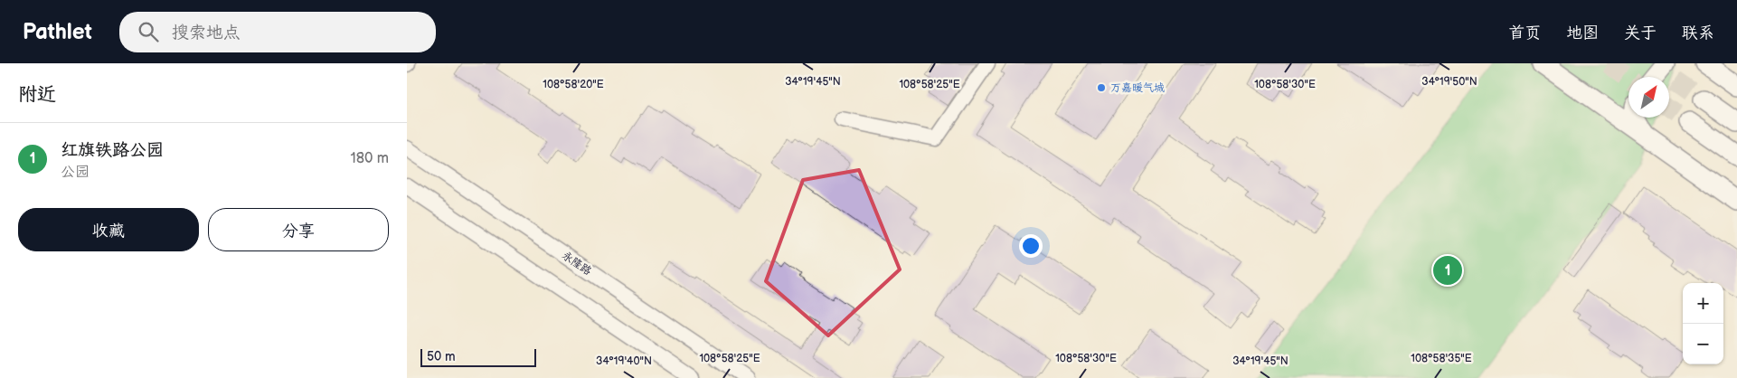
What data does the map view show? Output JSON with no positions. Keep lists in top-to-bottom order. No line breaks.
{"streets":{"street":["永隆路"]},"places":["万嘉暖气城"],"scale_bar":"50 m","north":"top right","page":{"header":"Pathlet","search":"搜索地点","nav":["首页","地图","关于","联系"],"heading":"附近","list":[{"mark":"1","name":"红旗铁路公园","note":"公园","value":"180 m"}],"buttons":["收藏","分享"],"pins":"1","map_buttons":["+","−"],"scale":"50 m"},"coordinates":["34°19'50\"N","34°19'45\"N","108°58'25\"E","108°58'30\"E","108°58'20\"E","108°58'35\"E","34°19'40\"N"]}
